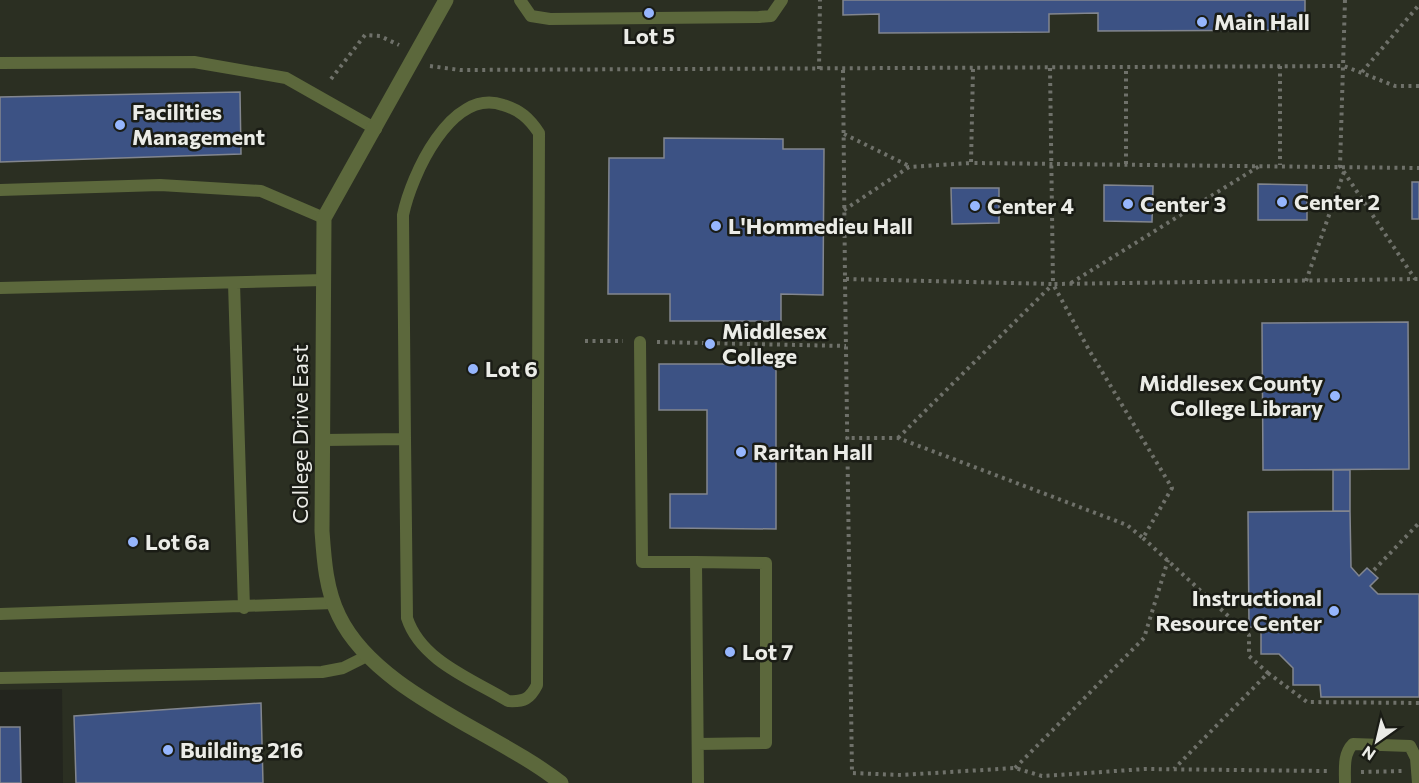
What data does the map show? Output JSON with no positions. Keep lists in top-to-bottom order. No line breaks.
{"streets":{"street":["College Drive East"]},"places":["Lot 5","Main Hall","Facilities Management","Center 2","Center 3","Center 4","L'Hommedieu Hall","Middlesex College","Lot 6","Middlesex County College Library","Raritan Hall","Lot 6a","Instructional Resource Center","Lot 7","Building 216"],"north":"bottom left"}
